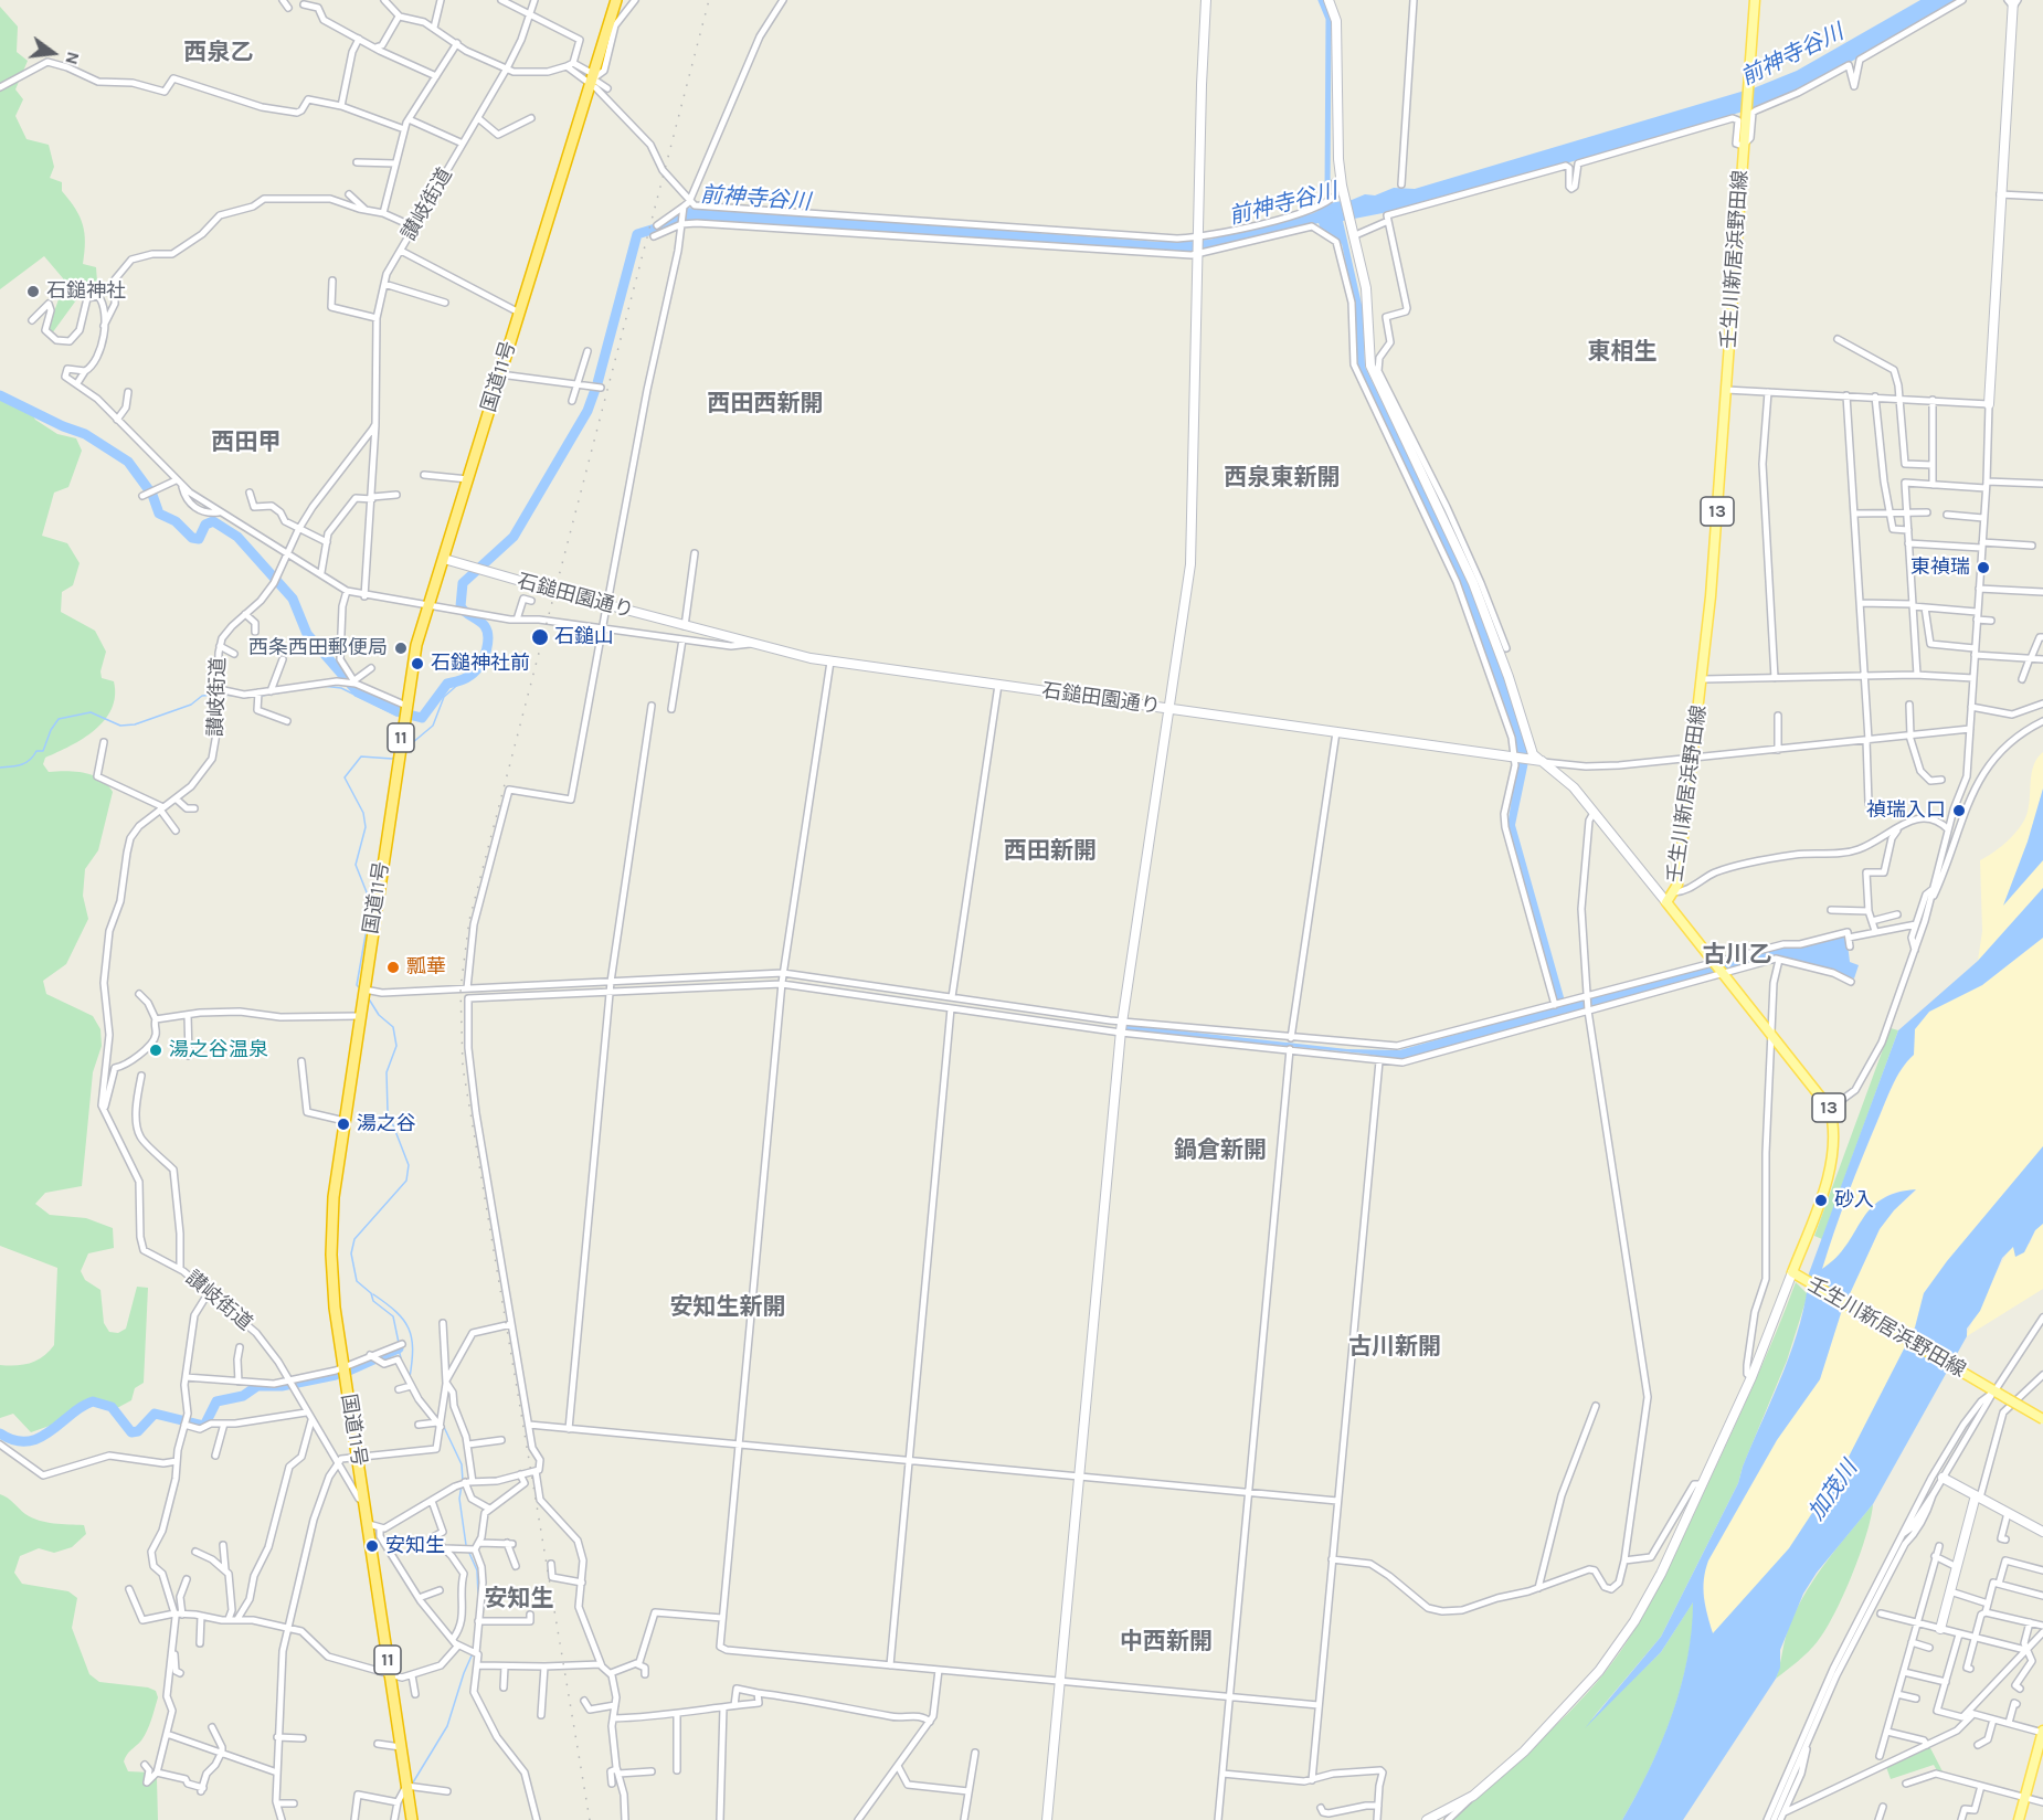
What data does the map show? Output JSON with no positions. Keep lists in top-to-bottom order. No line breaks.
{"streets":{"highway":["国道11号","11"],"main road":["壬生川新居浜野田線","13"],"street":["讃岐街道","石鎚田園通り"]},"crossings":[["讃岐街道","国道11号"],["国道11号","石鎚田園通り"]],"districts":["西泉乙","東相生","西田西新開","西田甲","西泉東新開","西田新開","古川乙","鍋倉新開","安知生新開","古川新開","安知生","中西新開"],"water":["前神寺谷川","加茂川"],"places":["石鎚神社","東禎瑞","石鎚山","西条西田郵便局","石鎚神社前","禎瑞入口","瓢華","湯之谷温泉","湯之谷","砂入","安知生"],"north":"right"}
